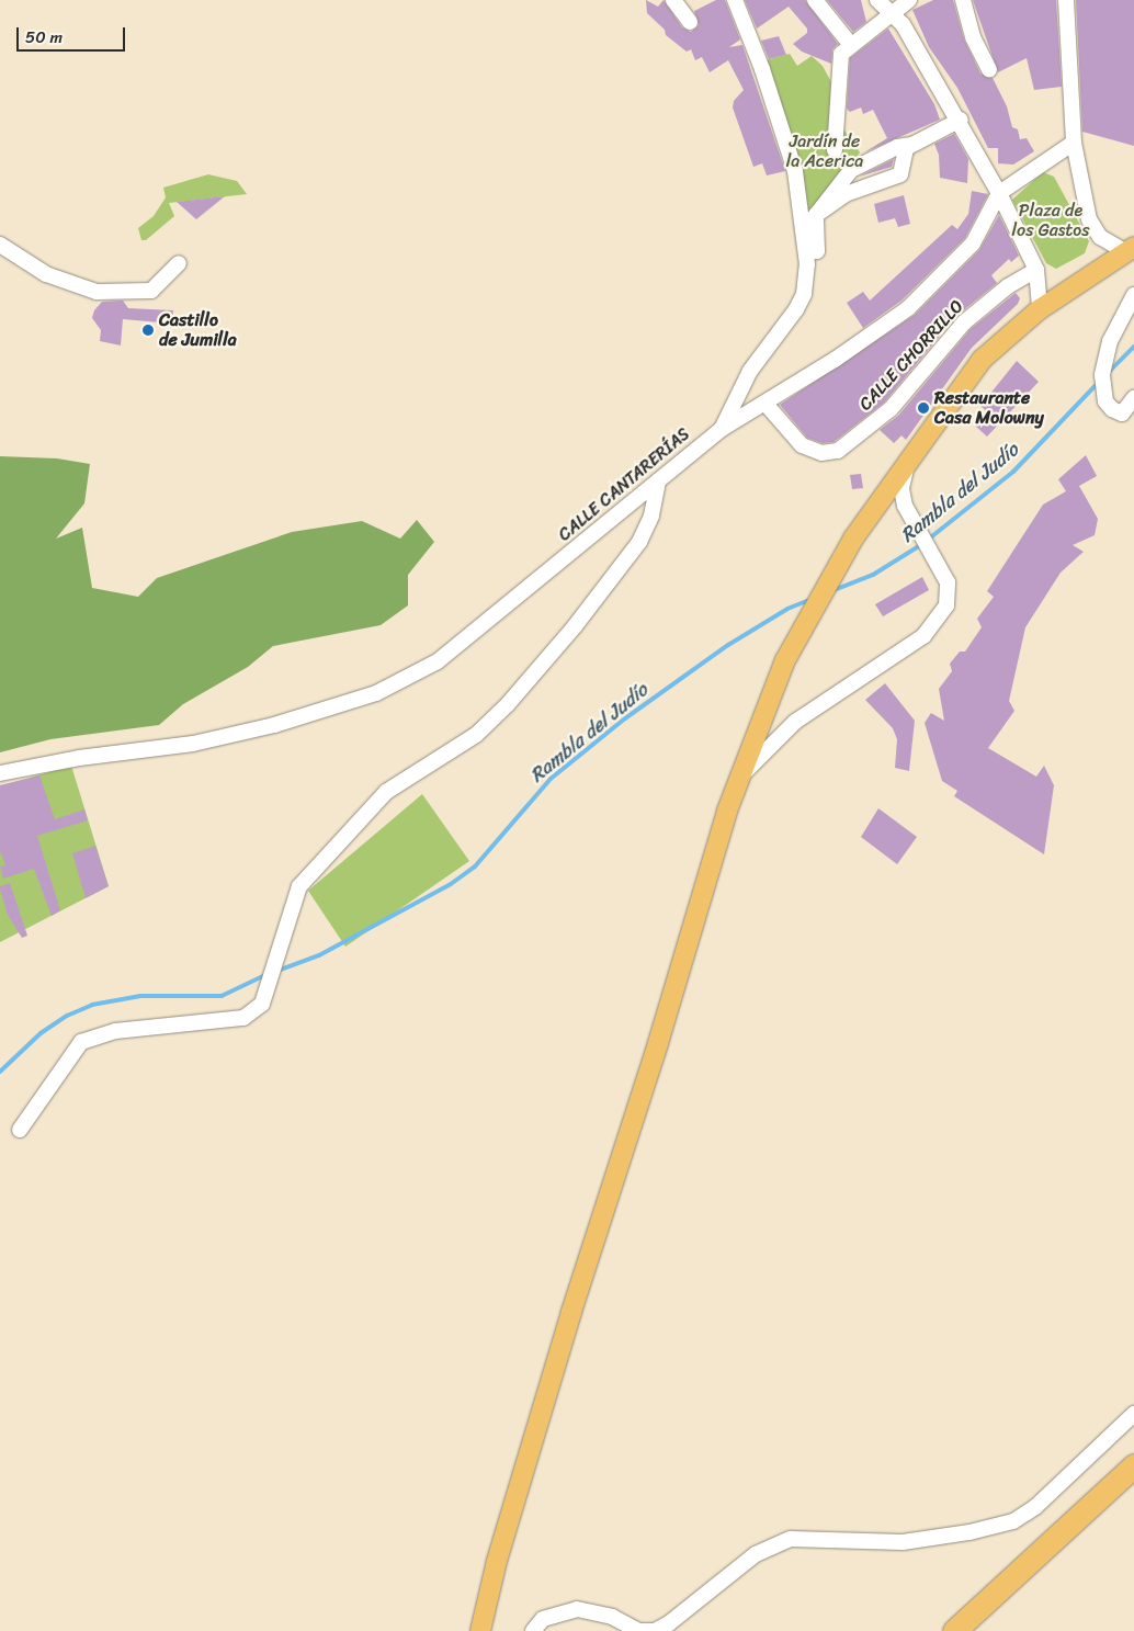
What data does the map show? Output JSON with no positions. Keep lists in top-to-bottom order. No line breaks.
{"streets":{"street":["CALLE CHORRILLO","CALLE CANTARERÍAS"]},"crossings":[["CALLE CHORRILLO","CALLE CANTARERÍAS"]],"water":["Rambla del Judío"],"parks":["Jardín de la Acerica","Plaza de los Gastos"],"places":["Castillo de Jumilla","Restaurante Casa Molowny"],"scale_bar":"50 m"}
